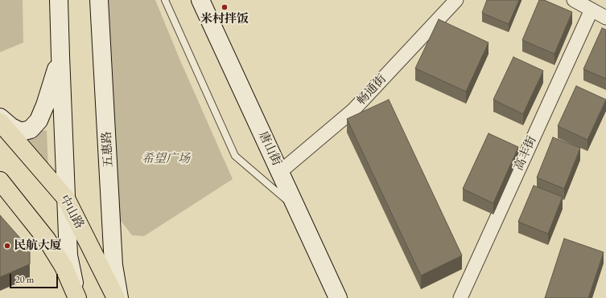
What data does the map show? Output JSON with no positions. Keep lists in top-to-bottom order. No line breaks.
{"streets":{"main road":["唐山街","五惠路","中山路"],"street":["畅通街","高丰街"]},"crossings":[["畅通街","唐山街"]],"parks":["希望广场"],"places":["米村拌饭","民航大厦"],"scale_bar":"20 m"}
